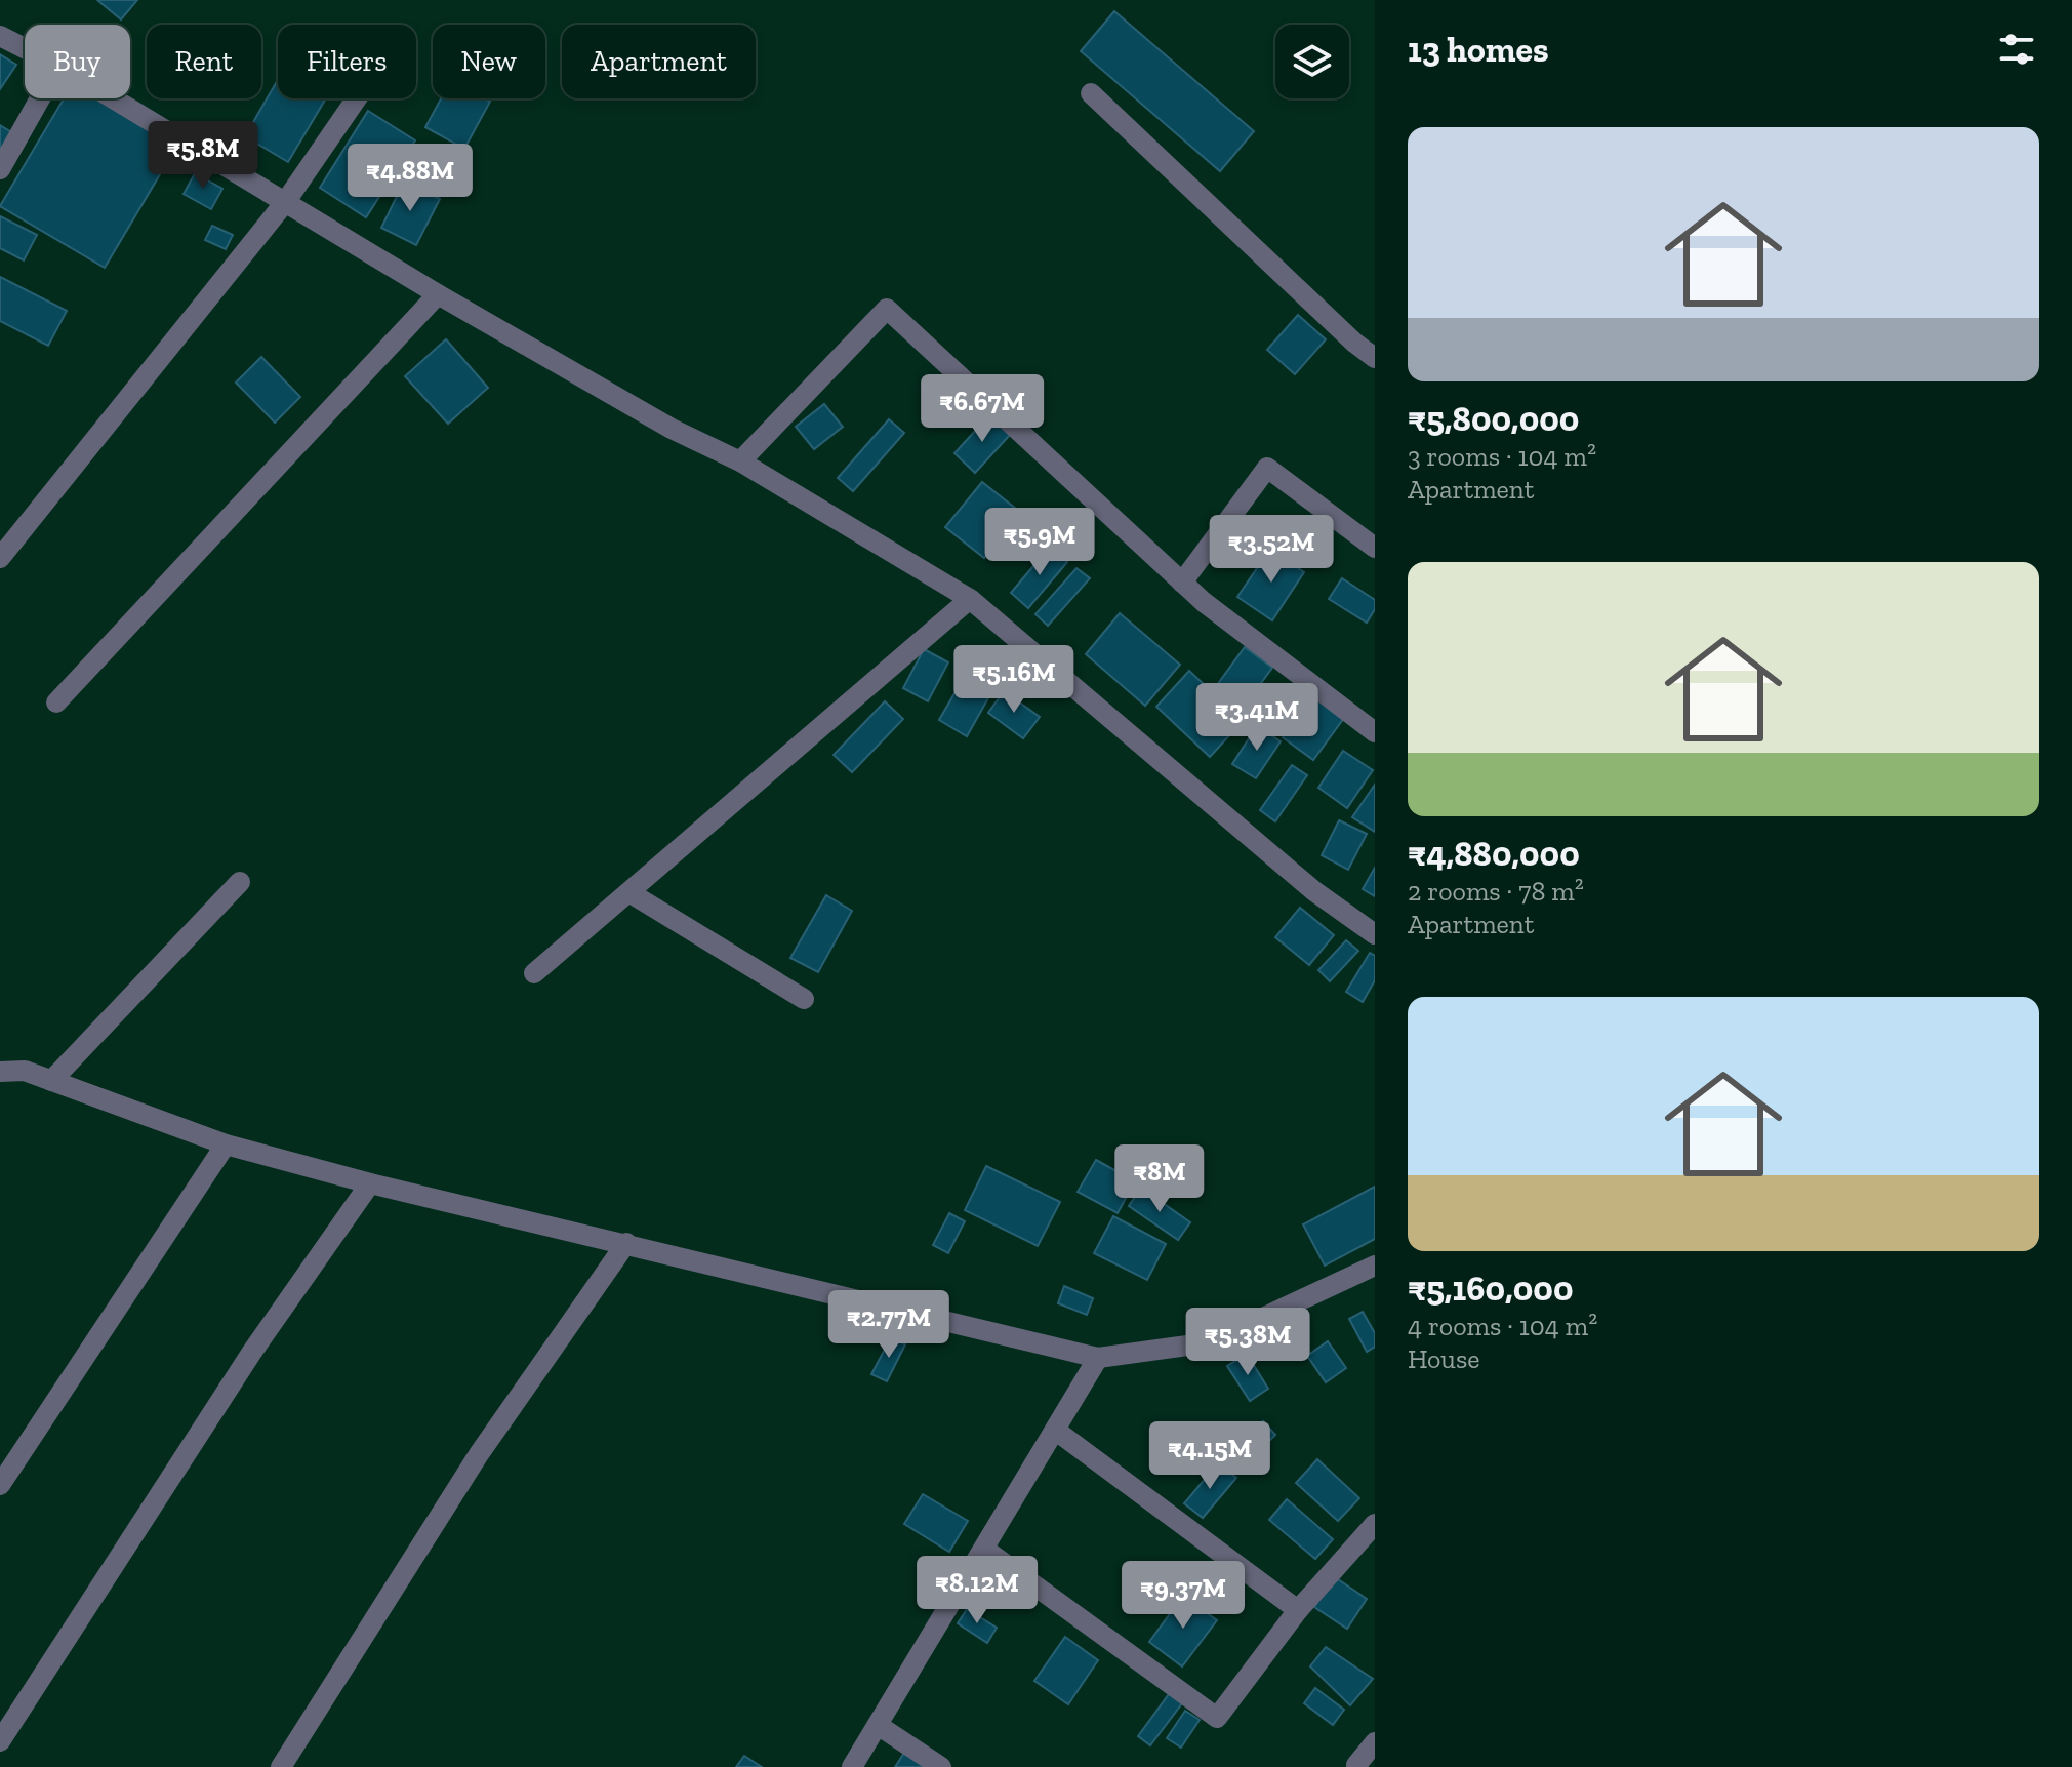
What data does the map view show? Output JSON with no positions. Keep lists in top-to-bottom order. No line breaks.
{"page":{"heading":"13 homes","chip":["Buy","Rent","Filters","New","Apartment"],"list":[{"name":"₹5,800,000","note":"3 rooms · 104 m² · Apartment"},{"name":"₹4,880,000","note":"2 rooms · 78 m² · Apartment"},{"name":"₹5,160,000","note":"4 rooms · 104 m² · House"}],"price":["₹5.8M","₹4.88M","₹6.67M","₹5.9M","₹3.52M","₹5.16M","₹3.41M","₹8M","₹2.77M","₹5.38M","₹4.15M","₹8.12M","₹9.37M"]}}
